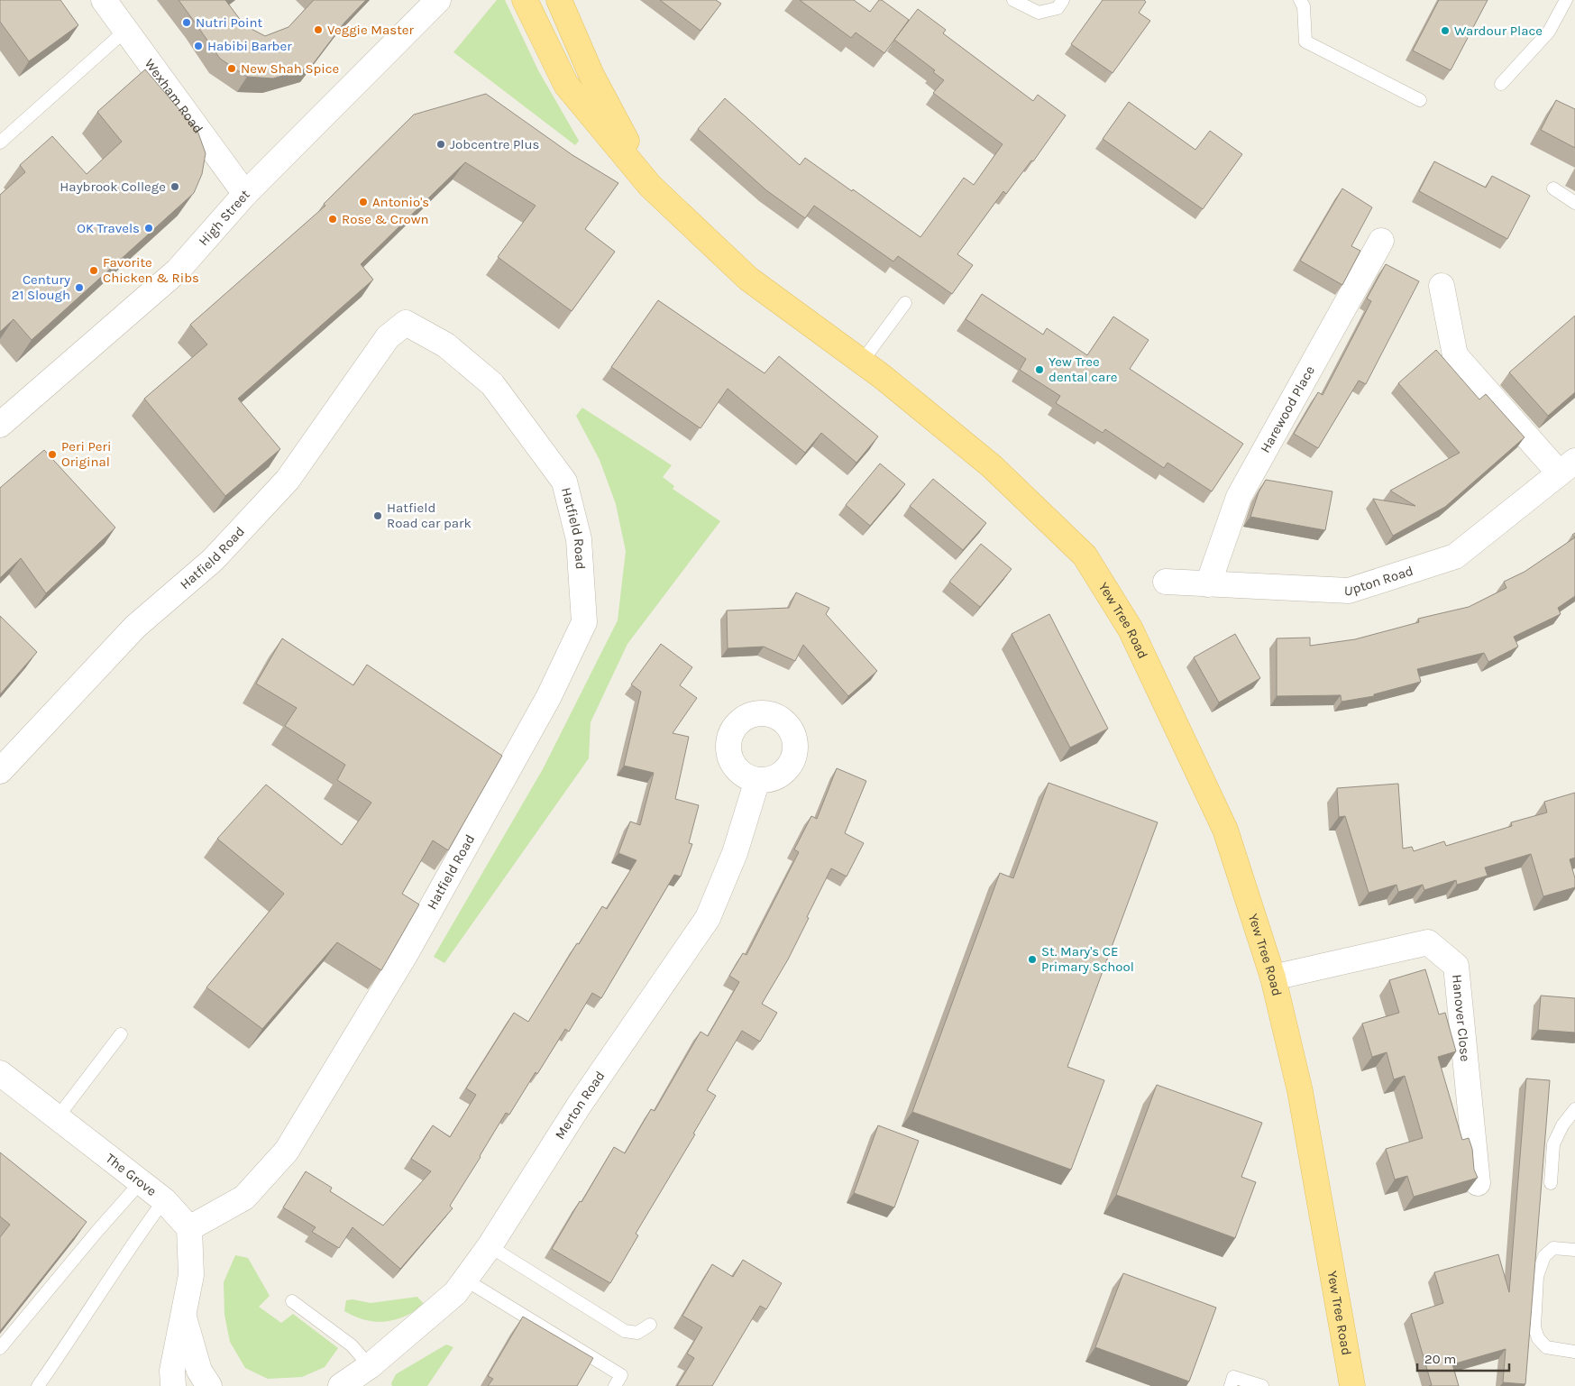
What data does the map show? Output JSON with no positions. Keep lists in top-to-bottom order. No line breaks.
{"streets":{"main road":["Yew Tree Road"],"street":["Wexham Road","High Street","Harewood Place","Hatfield Road","Upton Road","Hanover Close","Merton Road","The Grove"]},"crossings":[["Wexham Road","High Street"],["Harewood Place","Upton Road"],["Hatfield Road","The Grove"],["Yew Tree Road","Hanover Close"]],"places":["Nutri Point","Veggie Master","Wardour Place","Habibi Barber","New Shah Spice","Jobcentre Plus","Haybrook College","Antonio's","Rose & Crown","OK Travels","Favorite Chicken & Ribs","Century 21 Slough","Yew Tree dental care","Peri Peri Original","Hatfield Road car park","St. Mary's CE Primary School"],"scale_bar":"20 m"}
